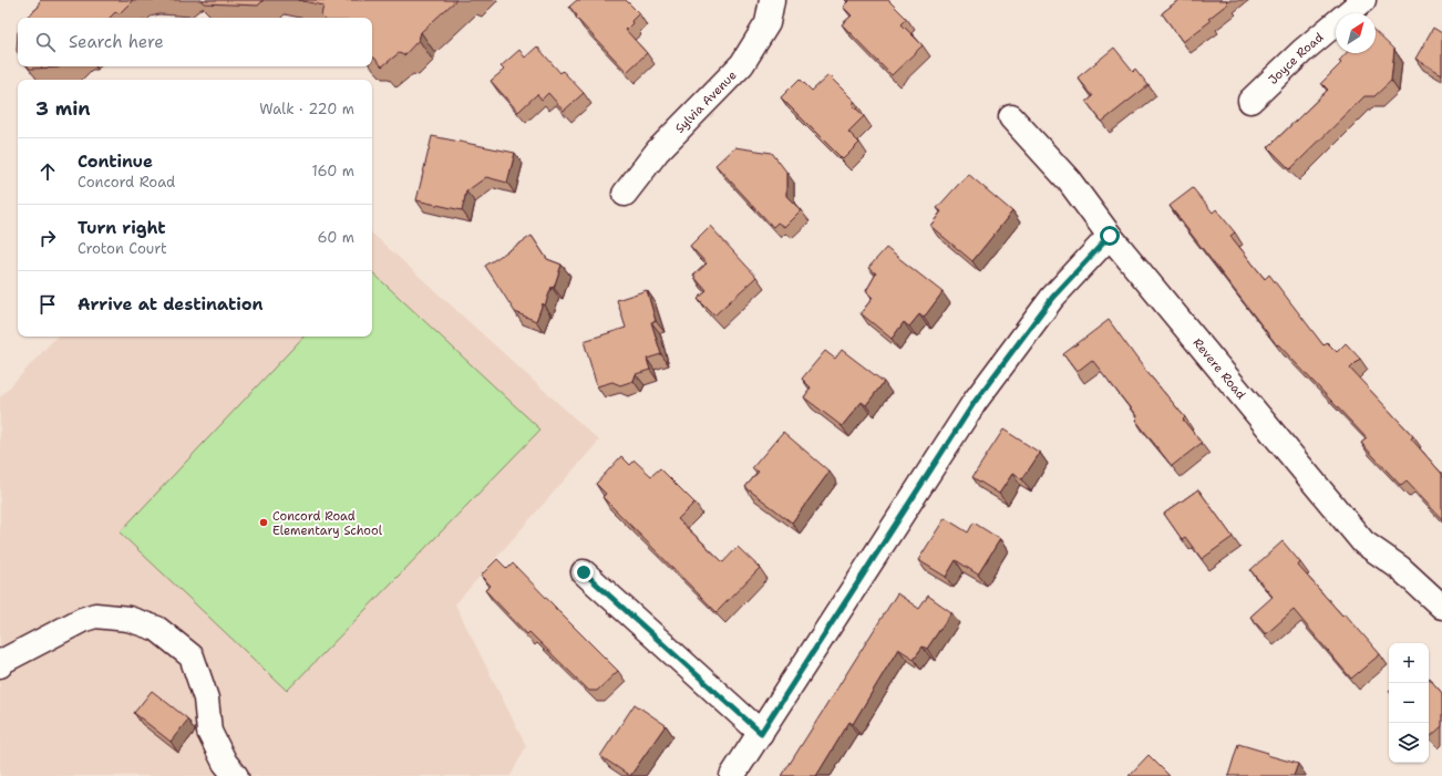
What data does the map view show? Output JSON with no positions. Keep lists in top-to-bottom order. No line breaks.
{"streets":{"street":["Joyce Road","Sylvia Avenue","Revere Road"]},"places":["Concord Road Elementary School"],"north":"top right","page":{"search":"Search here","heading":["3 min","Walk · 220 m"],"list":[["Continue","Concord Road","160 m"],["Turn right","Croton Court","60 m"],"Arrive at destination"],"map_buttons":["+","−"]}}
